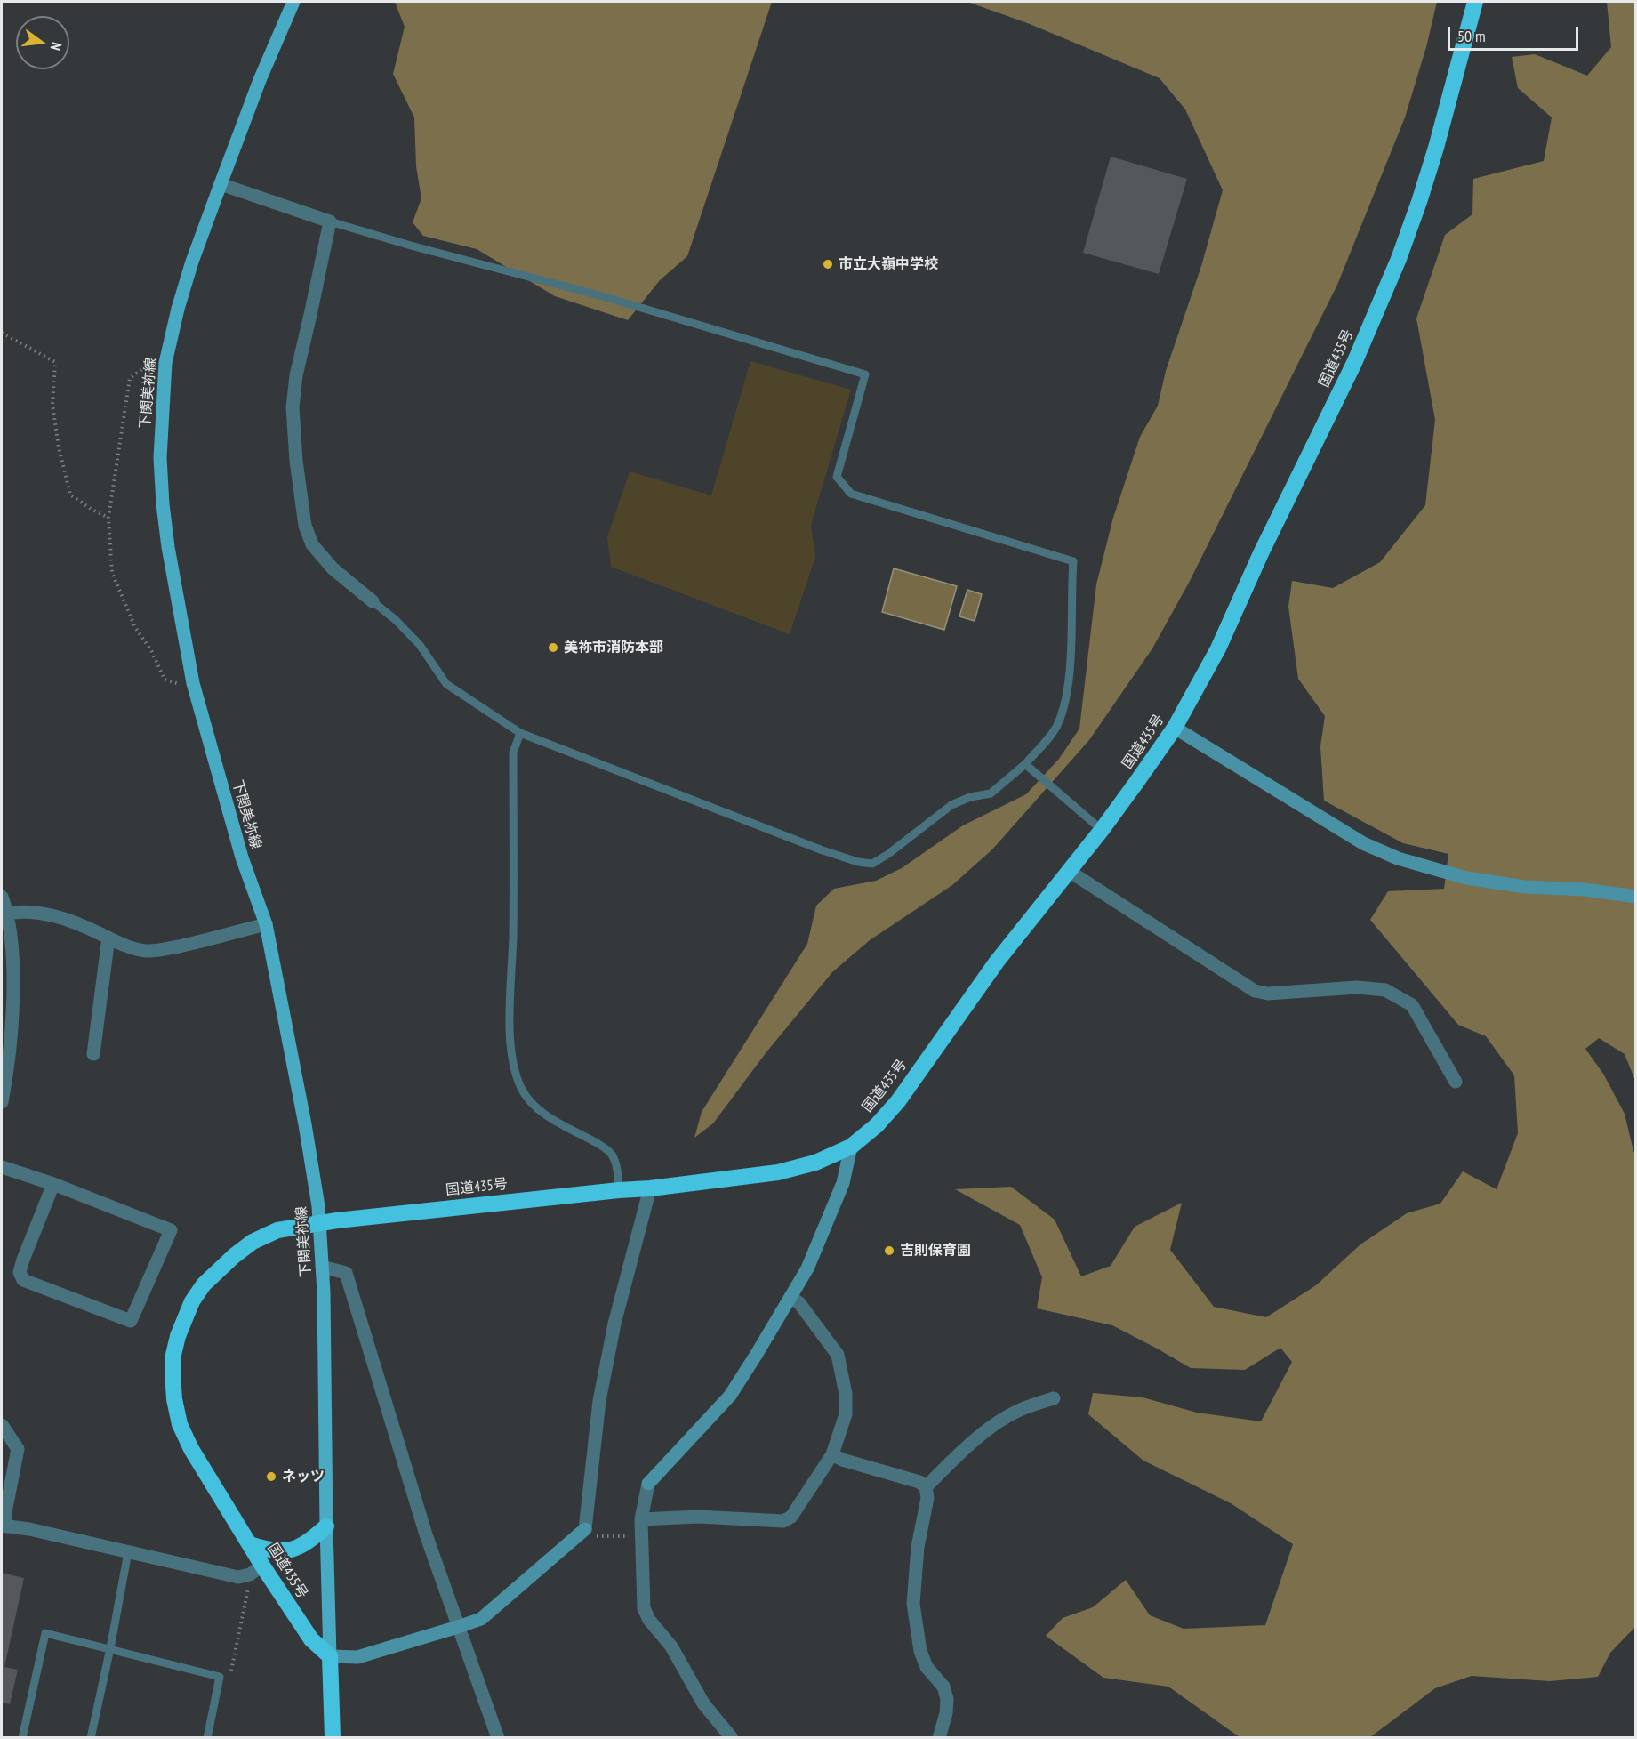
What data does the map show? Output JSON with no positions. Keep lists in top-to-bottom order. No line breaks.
{"streets":{"highway":["国道435号"],"main road":["下関美祢線"]},"crossings":[["国道435号","下関美祢線"]],"places":["市立大嶺中学校","美祢市消防本部","吉則保育園","ネッツ"],"scale_bar":"50 m","north":"right"}
